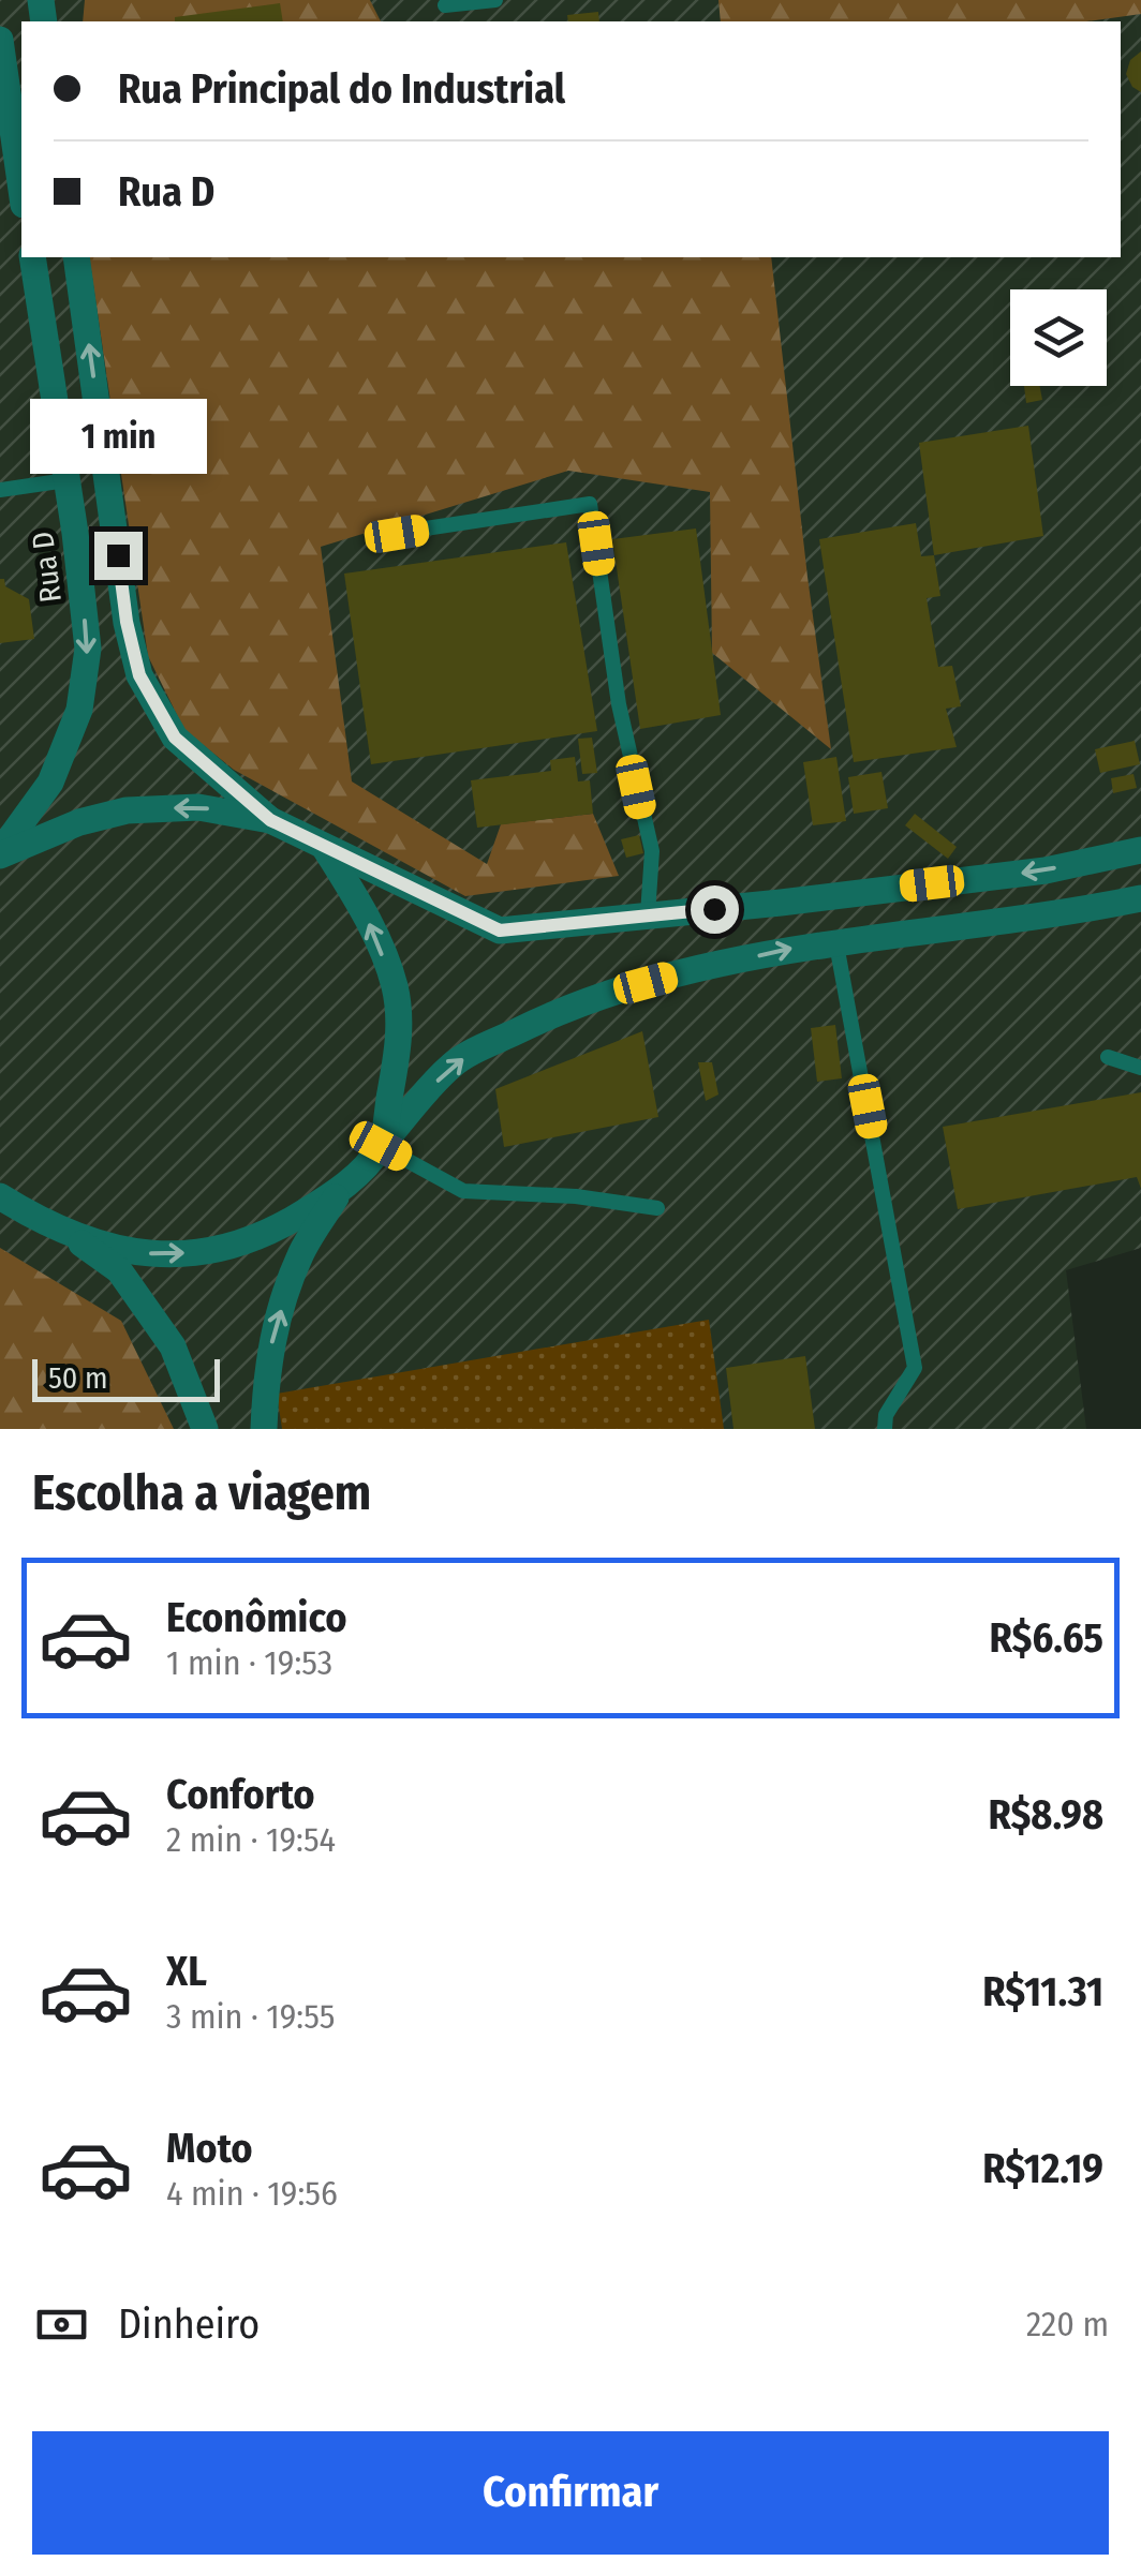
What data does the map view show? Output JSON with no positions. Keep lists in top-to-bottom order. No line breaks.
{"streets":{"street":["Rua D"]},"one_way":["Rua D"],"scale_bar":"50 m","page":{"banner":["Rua Principal do Industrial","Rua D"],"bubble":"1 min","scale":"50 m","heading":"Escolha a viagem","list":[{"name":"Econômico","note":"1 min · 19:53","value":"R$6.65"},{"name":"Conforto","note":"2 min · 19:54","value":"R$8.98"},{"name":"XL","note":"3 min · 19:55","value":"R$11.31"},{"name":"Moto","note":"4 min · 19:56","value":"R$12.19"}],"pay":["Dinheiro","220 m"],"buttons":"Confirmar"}}
